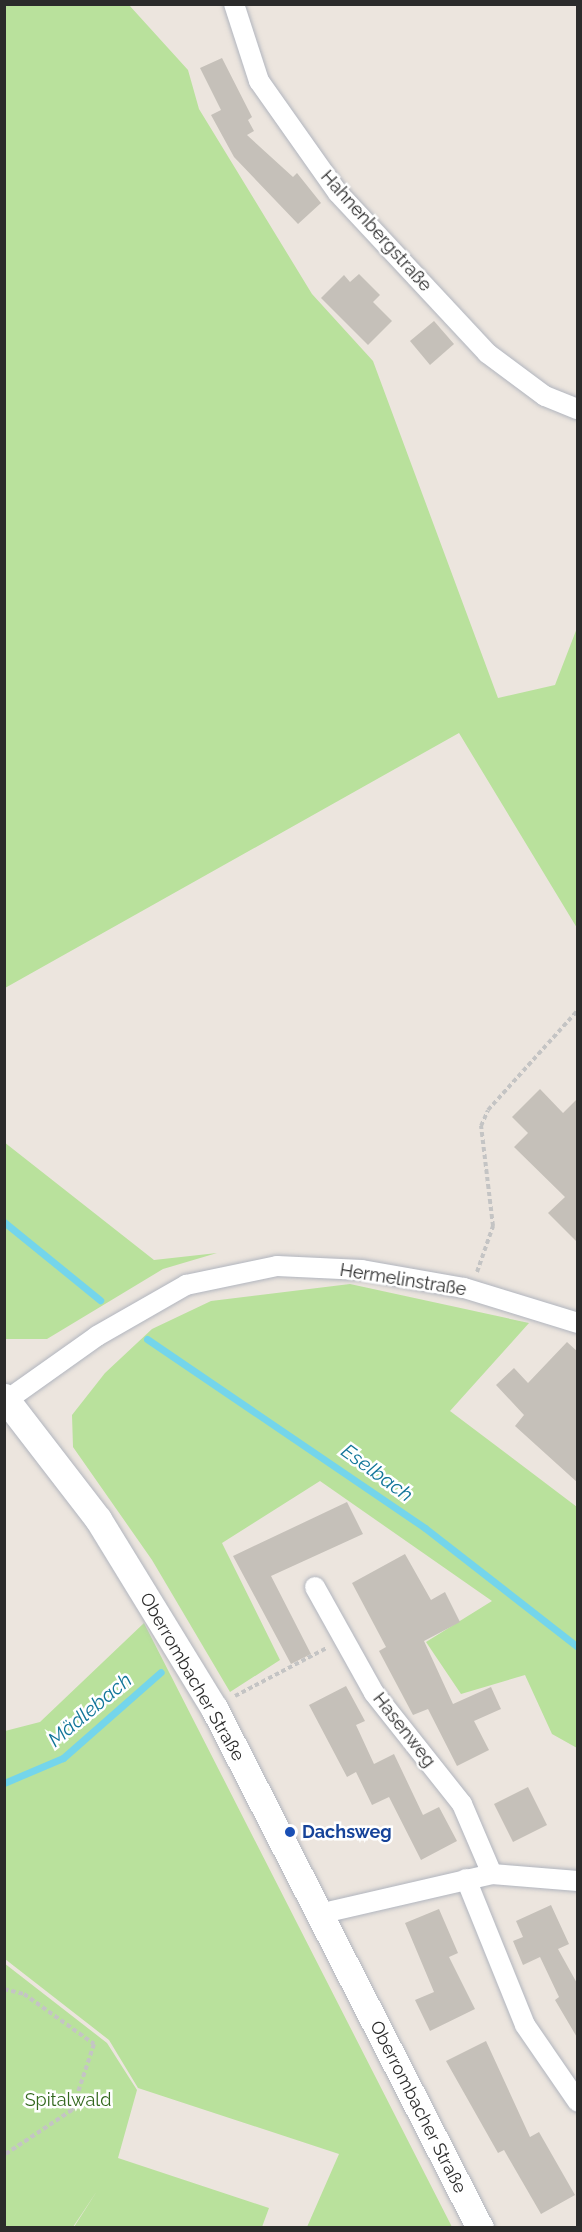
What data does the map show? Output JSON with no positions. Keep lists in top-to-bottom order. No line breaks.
{"streets":{"street":["Hahnenbergstraße","Hermelinstraße","Oberrombacher Straße","Hasenweg"]},"crossings":[["Hermelinstraße","Oberrombacher Straße"]],"water":["Eselbach","Mädlebach"],"parks":["Spitalwald"],"places":["Dachsweg"]}
